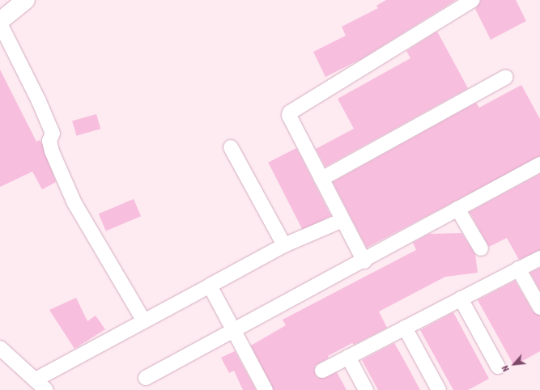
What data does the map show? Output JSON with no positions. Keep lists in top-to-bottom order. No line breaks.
{"north":"bottom left"}
